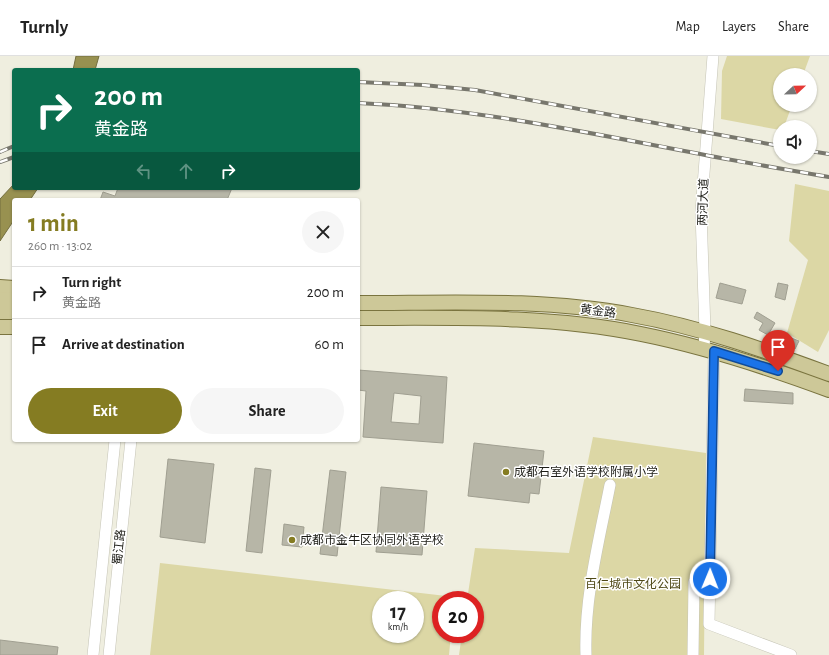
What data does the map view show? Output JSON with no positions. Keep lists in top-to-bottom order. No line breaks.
{"streets":{"main road":["黄金路"],"street":["两河大道","蜀江路"]},"crossings":[["两河大道","黄金路"]],"parks":["百仁城市文化公园"],"places":["成都石室外语学校附属小学","成都市金牛区协同外语学校"],"north":"right","page":{"header":"Turnly","nav":["Map","Layers","Share"],"turn":["200 m","黄金路"],"heading":["1 min","260 m · 13:02"],"list":[{"name":"Turn right","note":"黄金路","value":"200 m"},{"name":"Arrive at destination","value":"60 m"}],"buttons":["Exit","Share"],"speed":"17 km/h","limit":"20"}}
